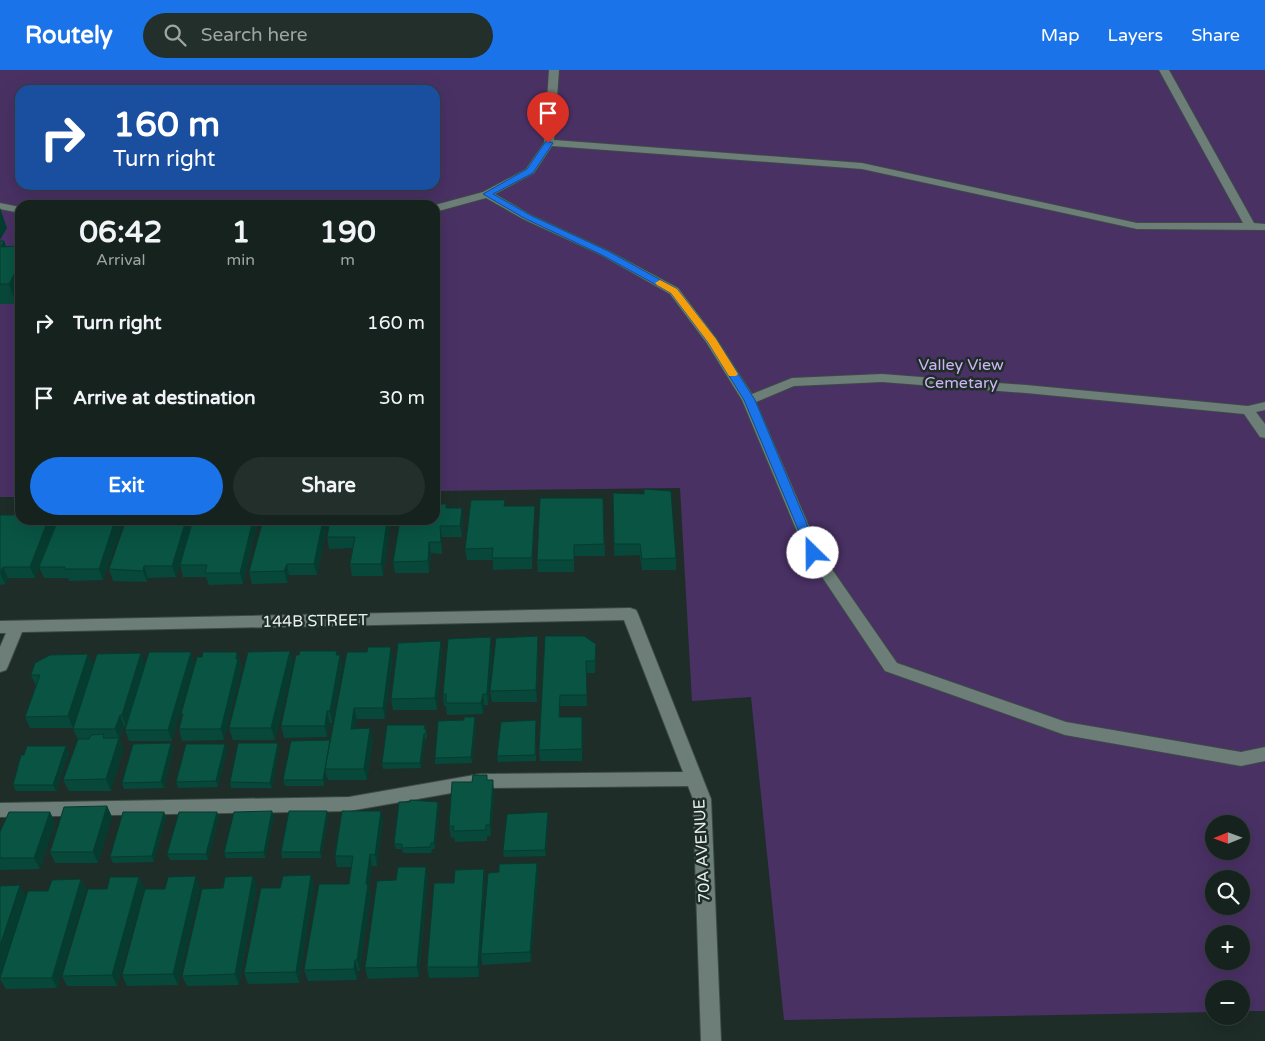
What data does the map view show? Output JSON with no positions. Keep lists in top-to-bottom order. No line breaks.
{"streets":{"street":["144B STREET","70A AVENUE"]},"crossings":[["144B STREET","70A AVENUE"]],"parks":["Valley View Cemetary"],"north":"left","page":{"header":"Routely","search":"Search here","nav":["Map","Layers","Share"],"turn":["160 m","Turn right"],"eta":["06:42","Arrival","1","min","190","m"],"list":[{"name":"Turn right","value":"160 m"},{"name":"Arrive at destination","value":"30 m"}],"buttons":["Exit","Share"],"map_buttons":["+","−"]}}
